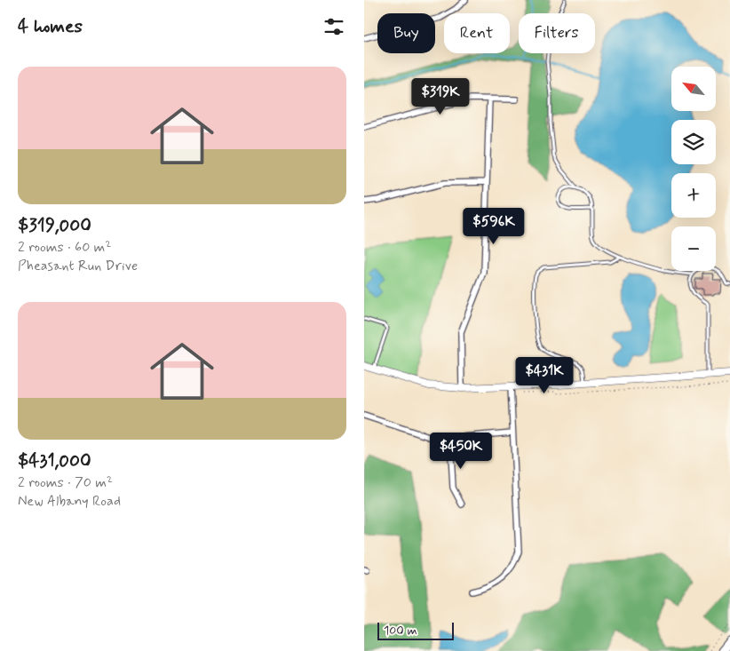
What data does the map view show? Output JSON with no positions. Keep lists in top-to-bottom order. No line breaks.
{"scale_bar":"100 m","north":"top left","page":{"heading":"4 homes","chip":["Buy","Rent","Filters"],"list":[{"name":"$319,000","note":"2 rooms · 60 m² · Pheasant Run Drive"},{"name":"$431,000","note":"2 rooms · 70 m² · New Albany Road"}],"map_buttons":["+","−"],"price":["$319K","$596K","$431K","$450K"],"scale":"100 m"}}
